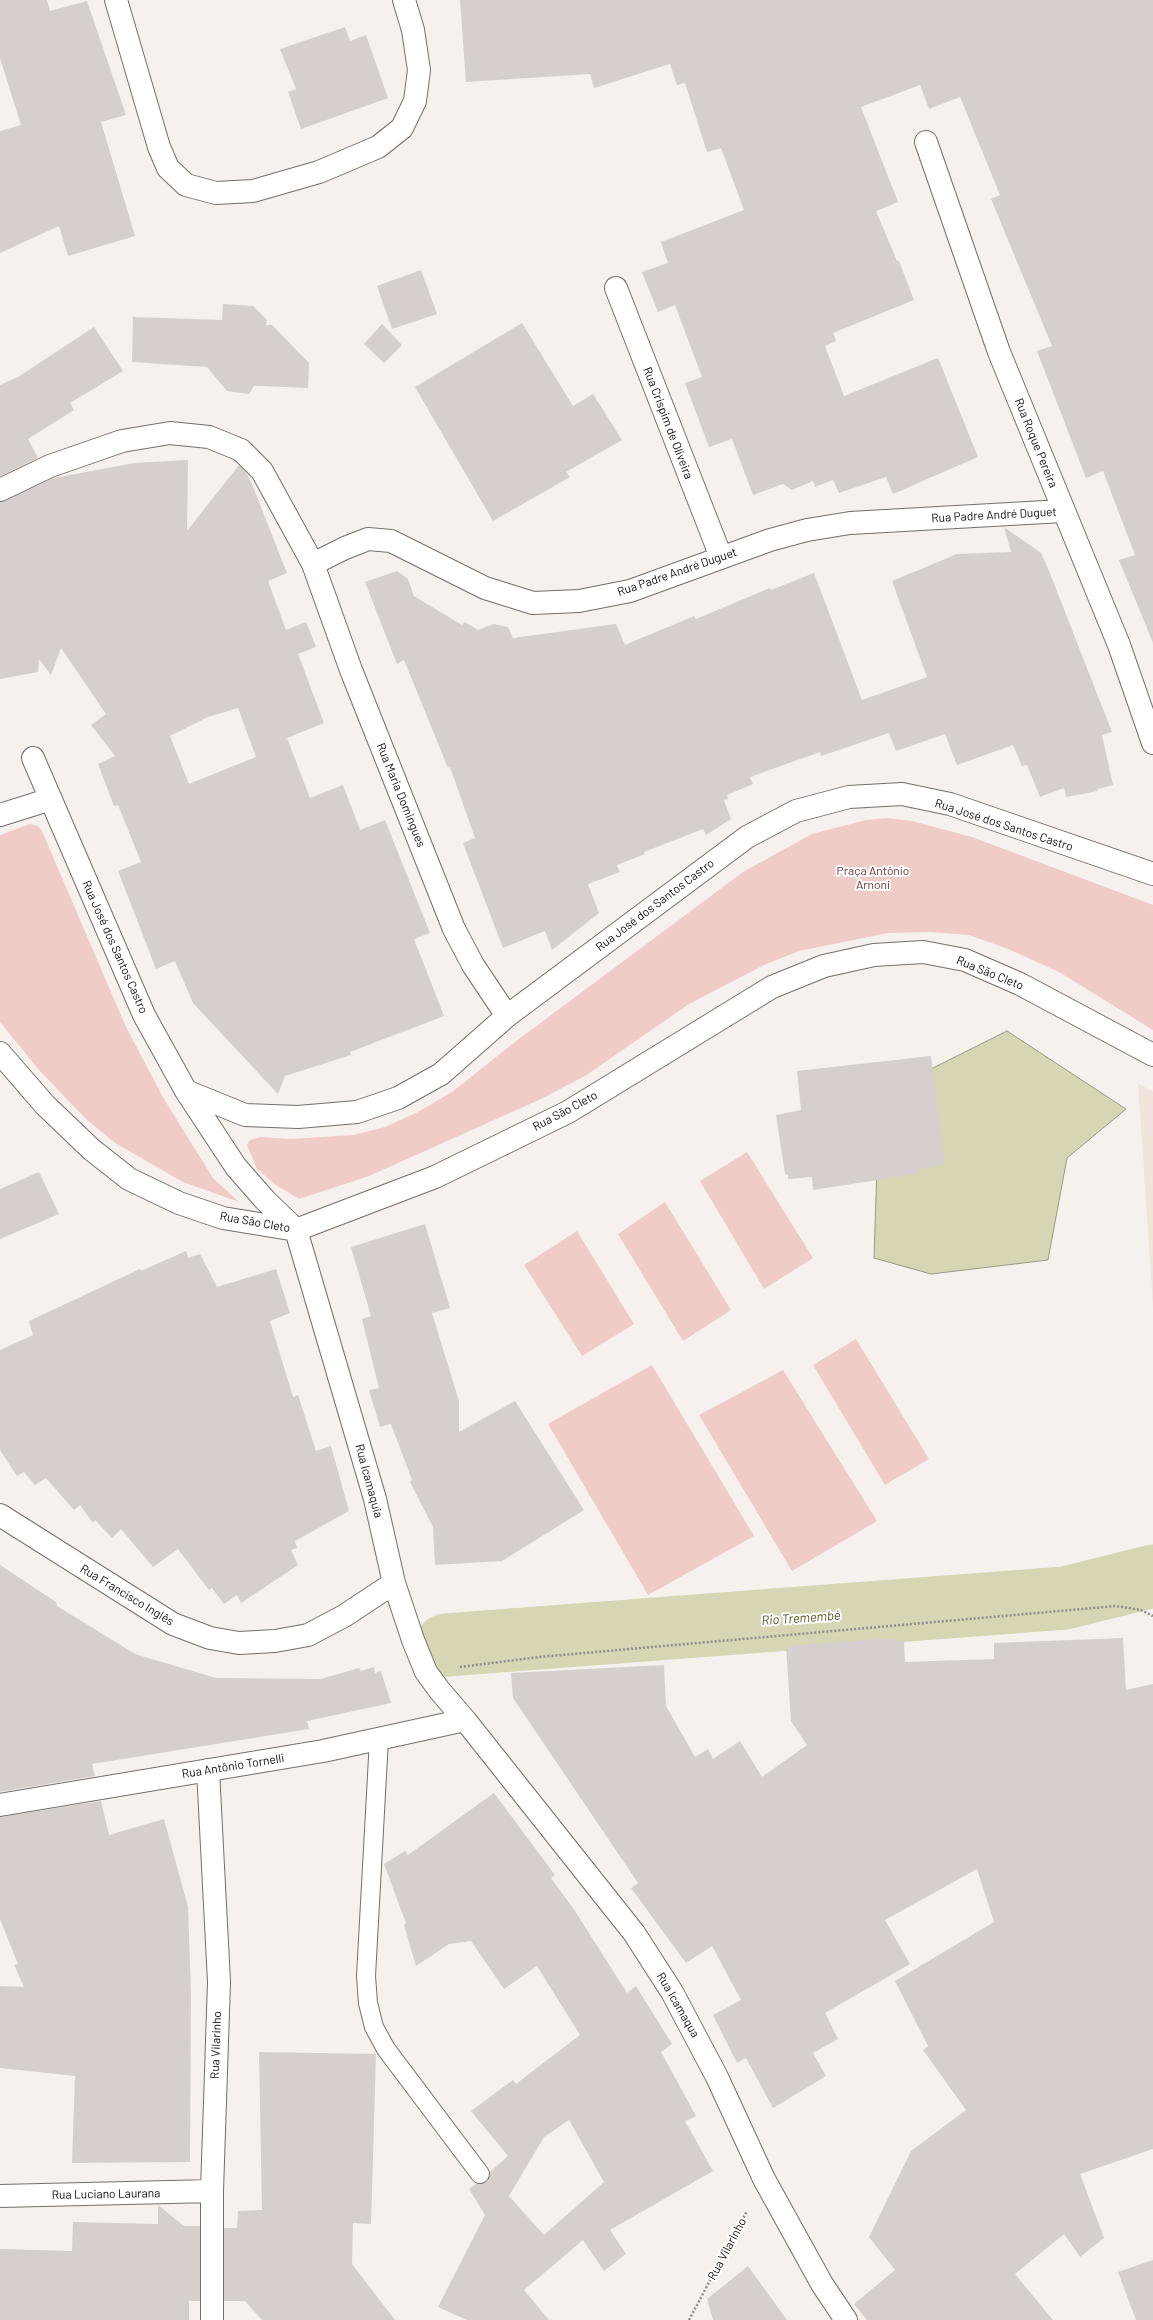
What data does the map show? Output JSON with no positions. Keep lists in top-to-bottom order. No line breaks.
{"streets":{"street":["Rua Crispim de Oliveira","Rua Roque Pereira","Rua Padre André Duguet","Rua Maria Domingues","Rua José dos Santos Castro","Rua São Cleto","Rua Icamaquia","Rua Francisco Inglês","Rua Antônio Tornelli","Rua Icamaqua","Rua Vilarinho","Rua Luciano Laurana"]},"crossings":[["Rua Crispim de Oliveira","Rua Padre André Duguet"],["Rua Roque Pereira","Rua Padre André Duguet"],["Rua Padre André Duguet","Rua Maria Domingues"],["Rua Maria Domingues","Rua José dos Santos Castro"],["Rua José dos Santos Castro","Rua São Cleto"],["Rua José dos Santos Castro","Rua Icamaquia"],["Rua São Cleto","Rua Icamaquia"],["Rua Icamaquia","Rua Francisco Inglês"],["Rua Icamaquia","Rua Antônio Tornelli"],["Rua Icamaquia","Rua Icamaqua"],["Rua Antônio Tornelli","Rua Icamaqua"],["Rua Antônio Tornelli","Rua Vilarinho"],["Rua Icamaqua","Rua Vilarinho"],["Rua Vilarinho","Rua Luciano Laurana"]],"water":["Rio Tremembé"],"parks":["Praça Antônio Arnoni"]}
